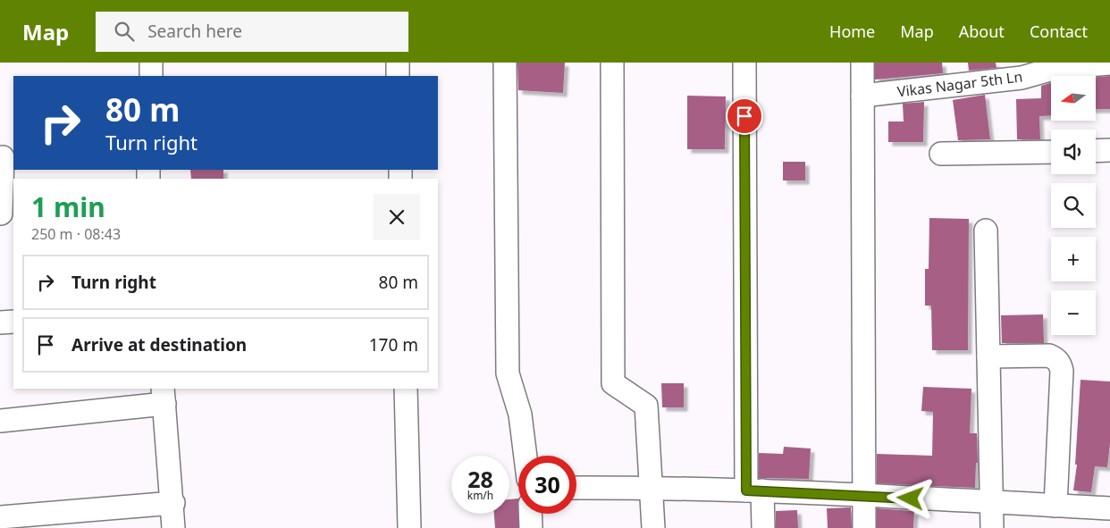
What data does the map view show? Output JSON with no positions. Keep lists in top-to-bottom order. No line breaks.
{"streets":{"street":["Vikas Nagar 5th Ln"]},"north":"left","page":{"header":"Map","search":"Search here","nav":["Home","Map","About","Contact"],"map_buttons":["+","−"],"turn":["80 m","Turn right"],"heading":["1 min","250 m · 08:43"],"list":[{"name":"Turn right","value":"80 m"},{"name":"Arrive at destination","value":"170 m"}],"speed":"28 km/h","limit":"30"}}
